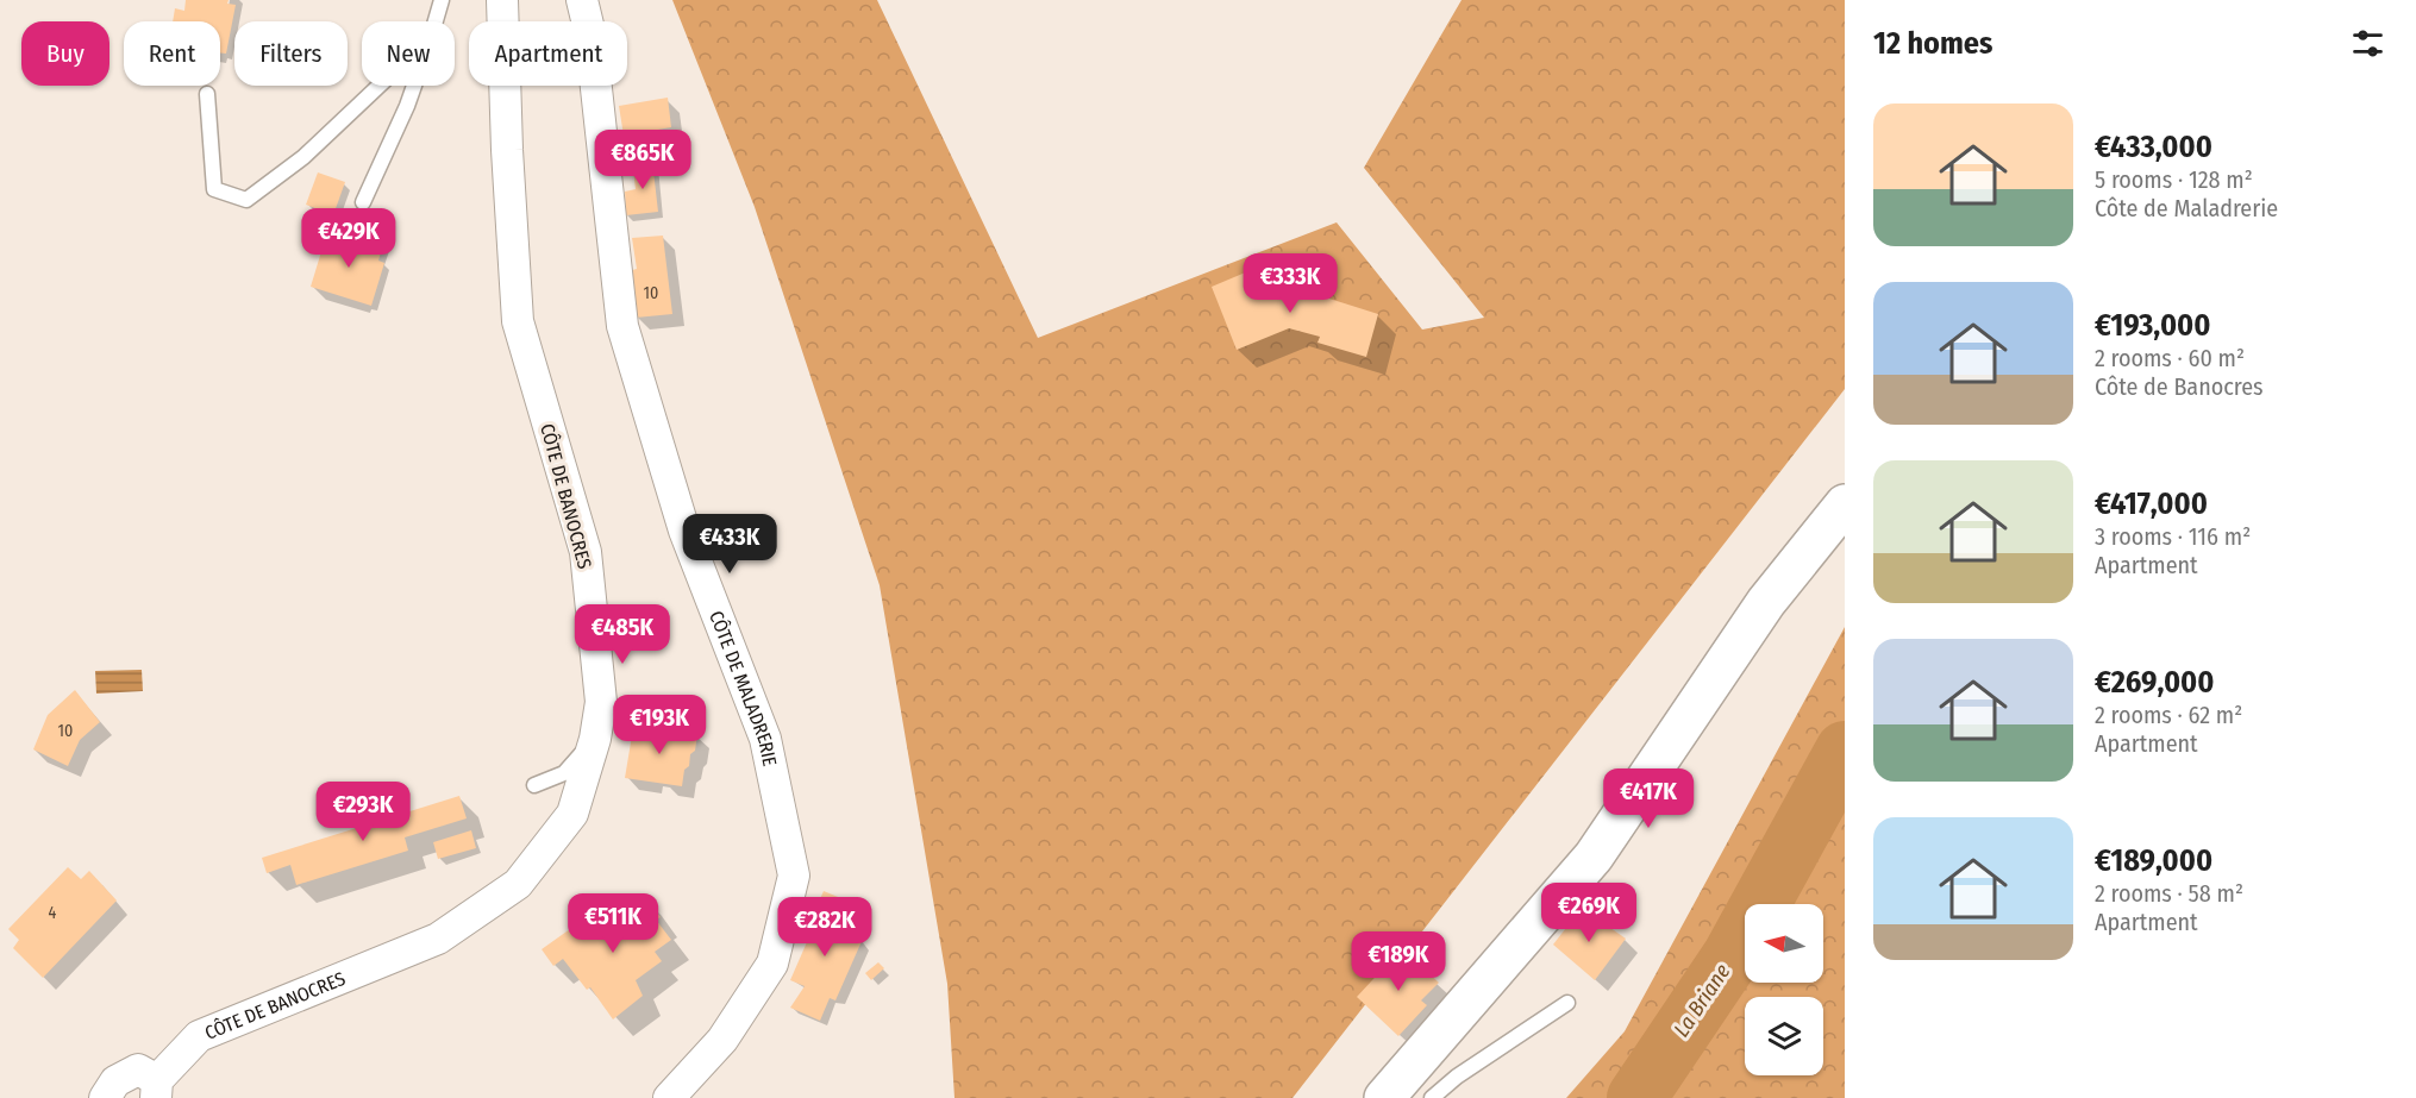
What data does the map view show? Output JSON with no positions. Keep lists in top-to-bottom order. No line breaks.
{"streets":{"street":["CÔTE DE BANOCRES","CÔTE DE MALADRERIE"]},"water":["La Briane"],"house_numbers":["10","10","4"],"north":"left","page":{"heading":"12 homes","chip":["Buy","Rent","Filters","New","Apartment"],"list":[{"name":"€433,000","note":"5 rooms · 128 m² · Côte de Maladrerie"},{"name":"€193,000","note":"2 rooms · 60 m² · Côte de Banocres"},{"name":"€417,000","note":"3 rooms · 116 m² · Apartment"},{"name":"€269,000","note":"2 rooms · 62 m² · Apartment"},{"name":"€189,000","note":"2 rooms · 58 m² · Apartment"}],"price":["€865K","€429K","€333K","€433K","€485K","€193K","€417K","€293K","€269K","€511K","€282K","€189K"]}}
